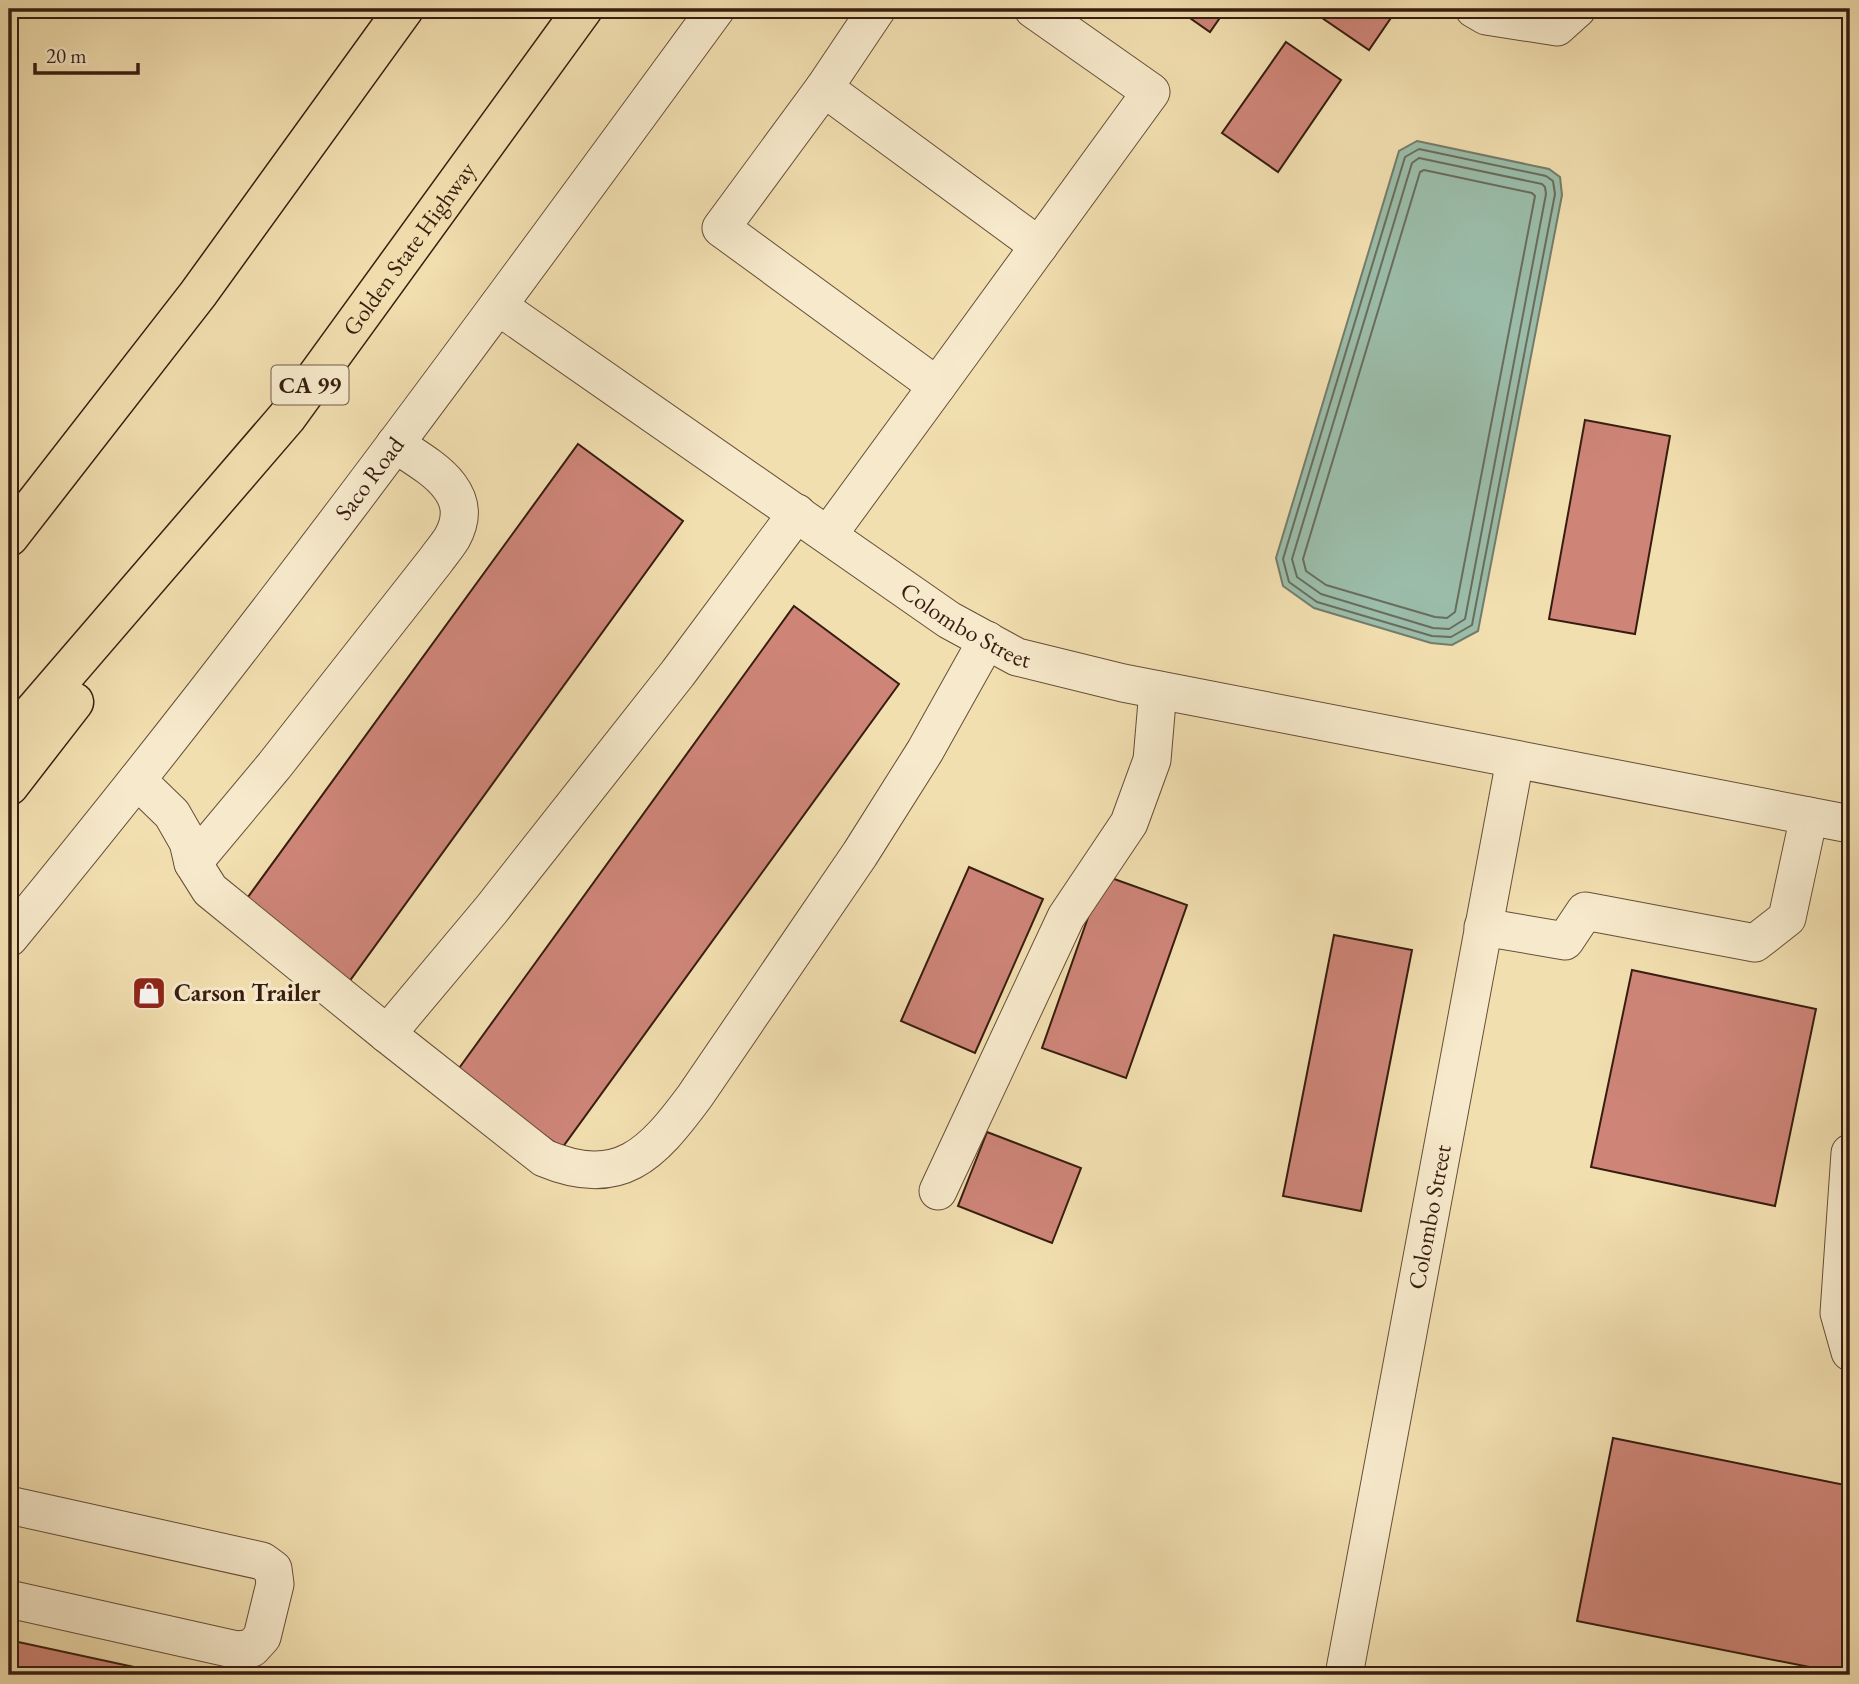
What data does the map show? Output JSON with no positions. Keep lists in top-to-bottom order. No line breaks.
{"streets":{"highway":["Golden State Highway","CA 99"],"street":["Saco Road","Colombo Street"]},"crossings":[["Saco Road","Colombo Street"]],"places":{"shop":["Carson Trailer"]},"scale_bar":"20 m"}
